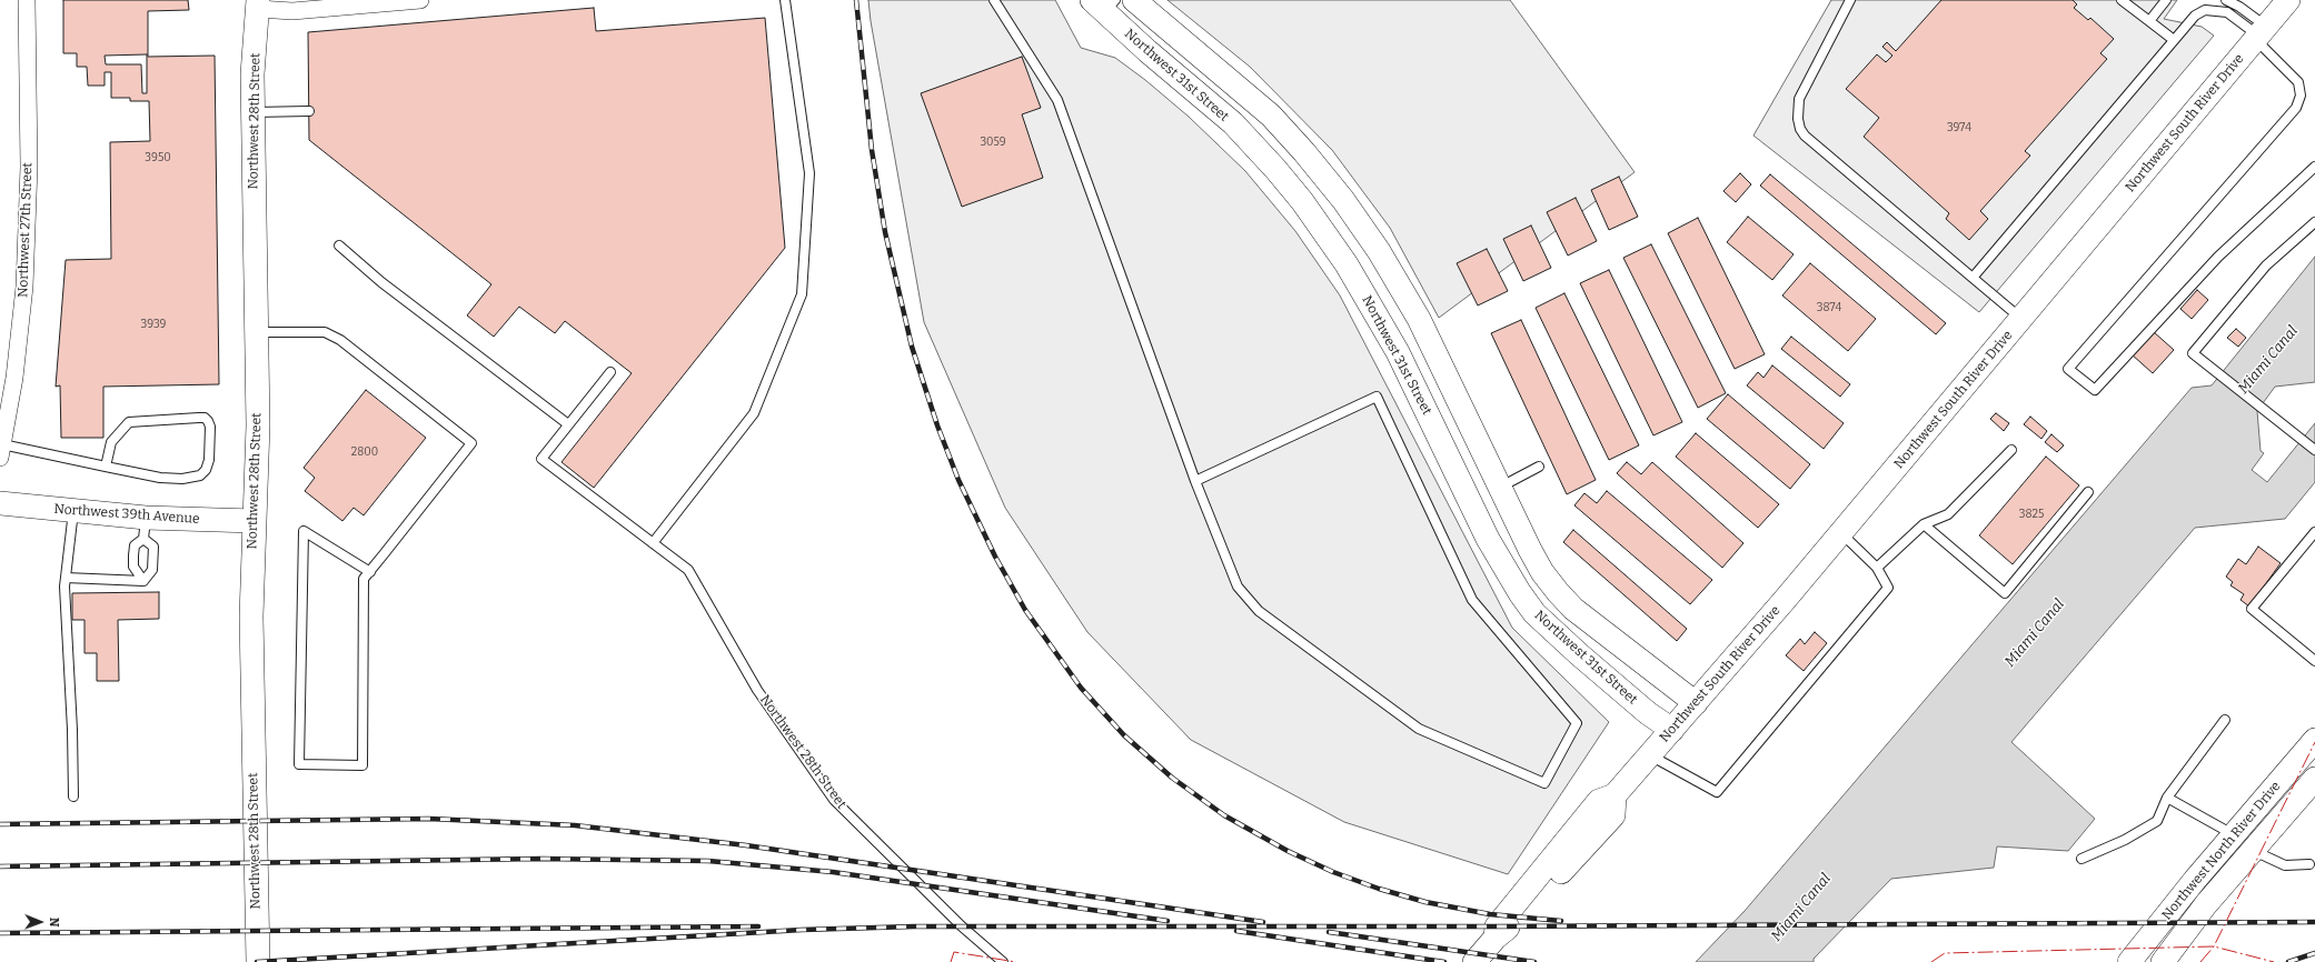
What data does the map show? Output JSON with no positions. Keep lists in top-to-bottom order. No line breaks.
{"streets":{"street":["Northwest 31st Street","Northwest 28th Street","Northwest South River Drive","Northwest 27th Street","Northwest 39th Avenue","Northwest North River Drive"]},"crossings":[["Northwest 31st Street","Northwest South River Drive"],["Northwest 28th Street","Northwest 39th Avenue"]],"water":["Miami Canal"],"house_numbers":["3974","3059","3950","3874","3939","2800","3825"],"north":"right"}
